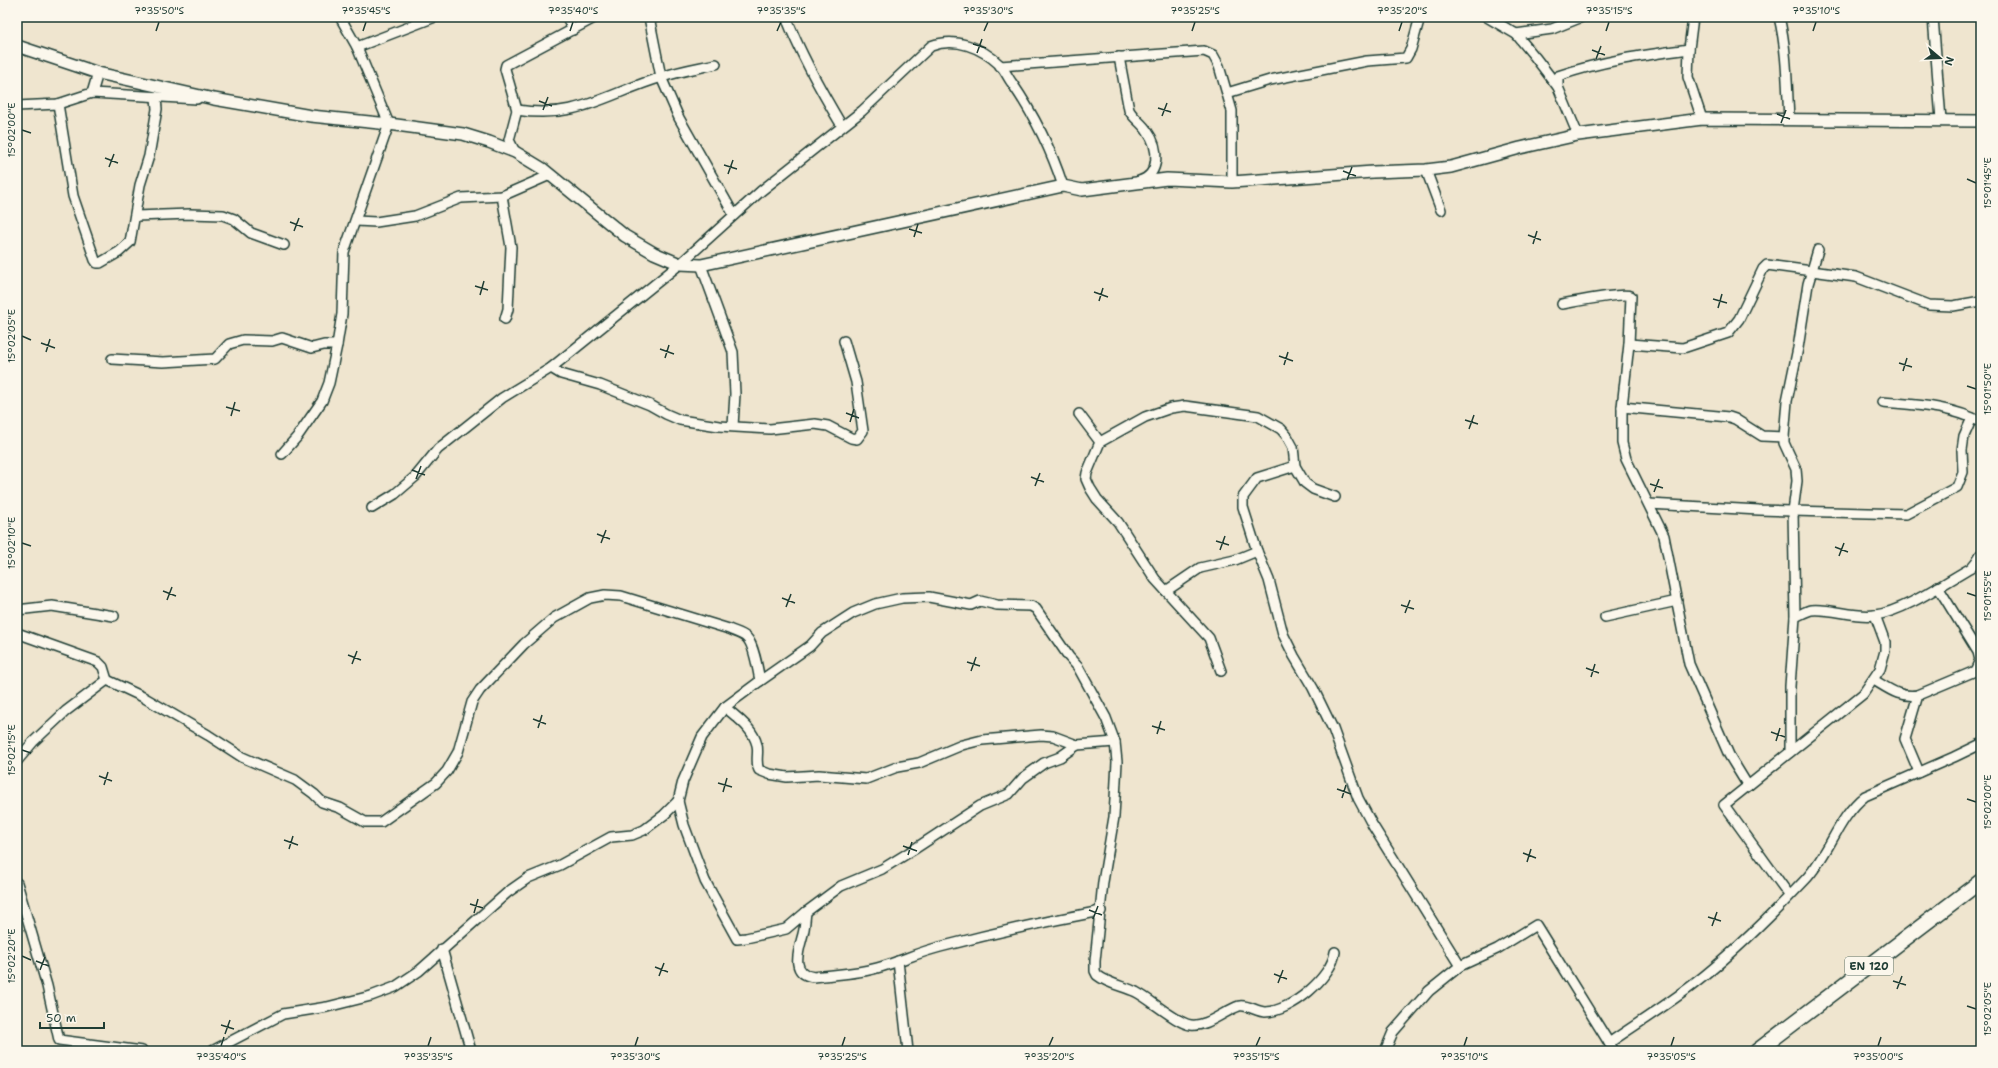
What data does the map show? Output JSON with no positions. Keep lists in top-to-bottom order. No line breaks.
{"streets":{"main road":["EN 120"]},"scale_bar":"50 m","north":"right","coordinates":["7°35'50\"S","7°35'45\"S","7°35'40\"S","7°35'35\"S","7°35'30\"S","7°35'25\"S","7°35'20\"S","7°35'15\"S","7°35'10\"S","15°02'00\"E","15°01'45\"E","15°02'05\"E","15°01'50\"E","15°02'10\"E","15°01'55\"E","15°02'15\"E","15°02'20\"E","7°35'05\"S","7°35'00\"S"]}
